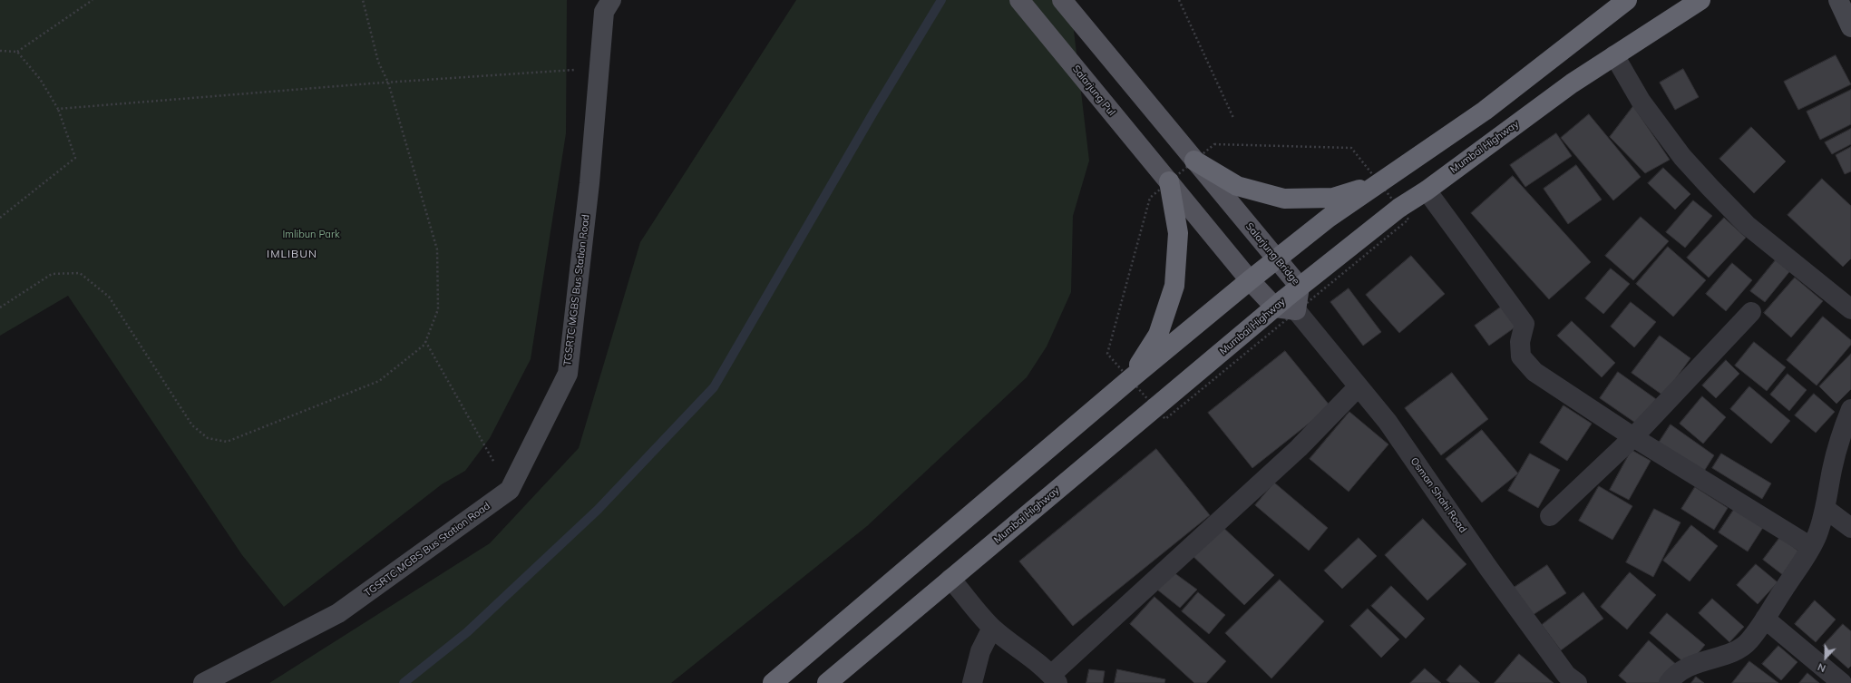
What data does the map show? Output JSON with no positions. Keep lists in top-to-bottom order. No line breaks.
{"streets":{"highway":["Mumbai Highway"],"main road":["Salarjung Pul","Salarjung Bridge"],"street":["TGSRTC MGBS Bus Station Road","Osman Shahi Road"]},"crossings":[["Mumbai Highway","Salarjung Bridge"],["Salarjung Bridge","Osman Shahi Road"]],"districts":["IMLIBUN"],"parks":["Imlibun Park"],"north":"bottom"}
